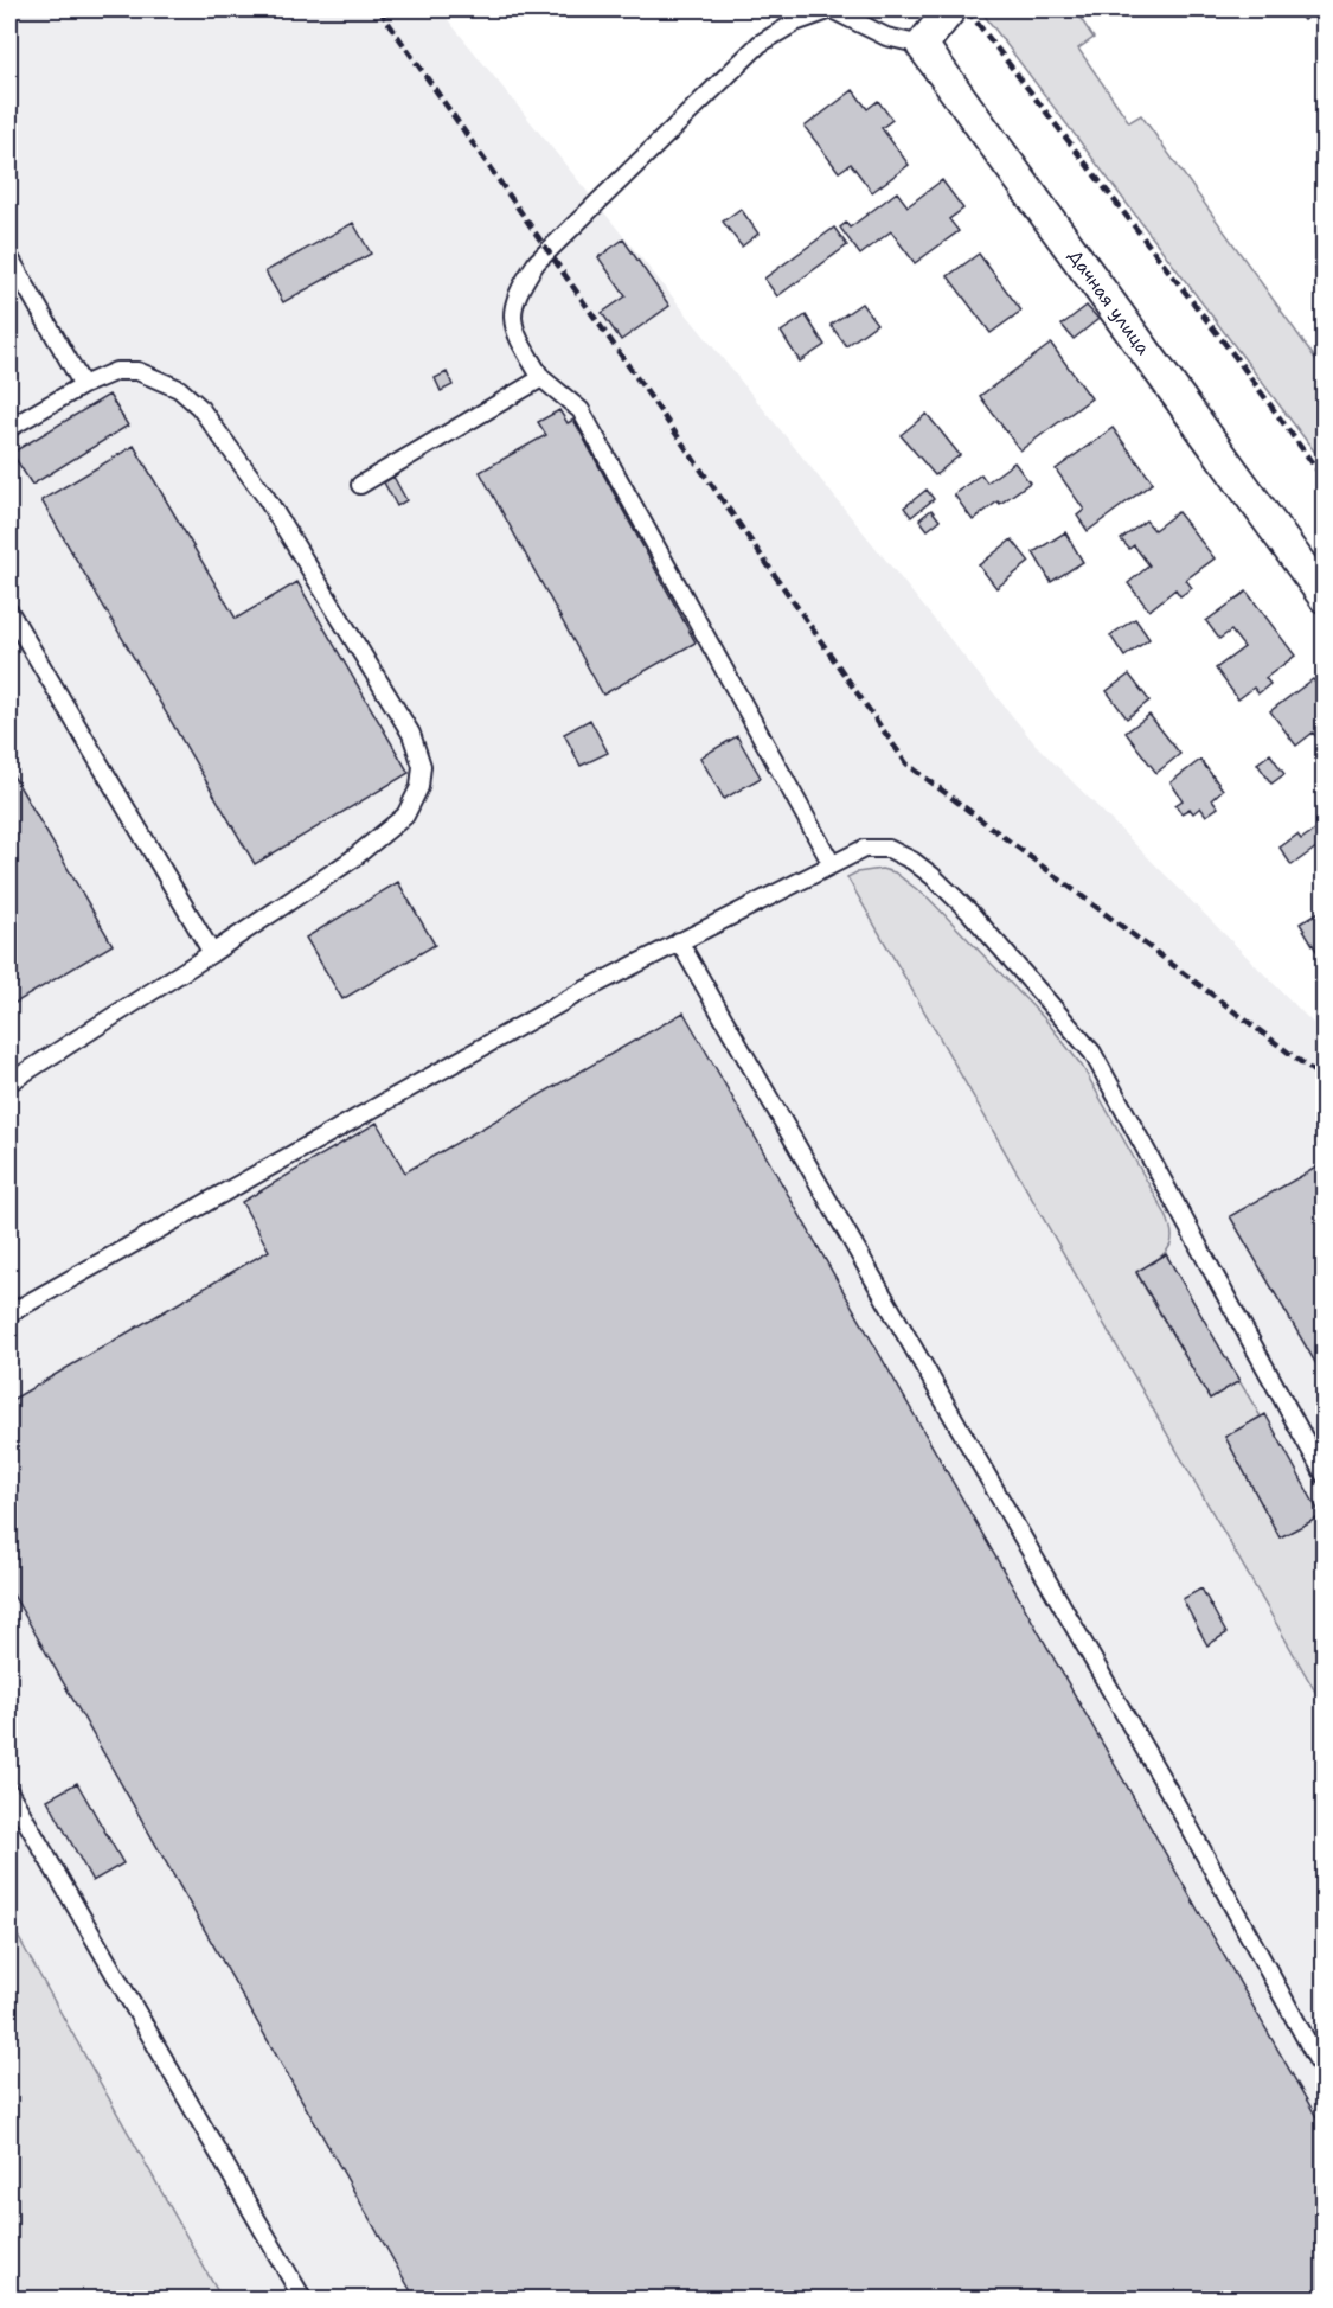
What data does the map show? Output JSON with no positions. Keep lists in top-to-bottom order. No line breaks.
{"streets":{"street":["Дачная улица"]}}
